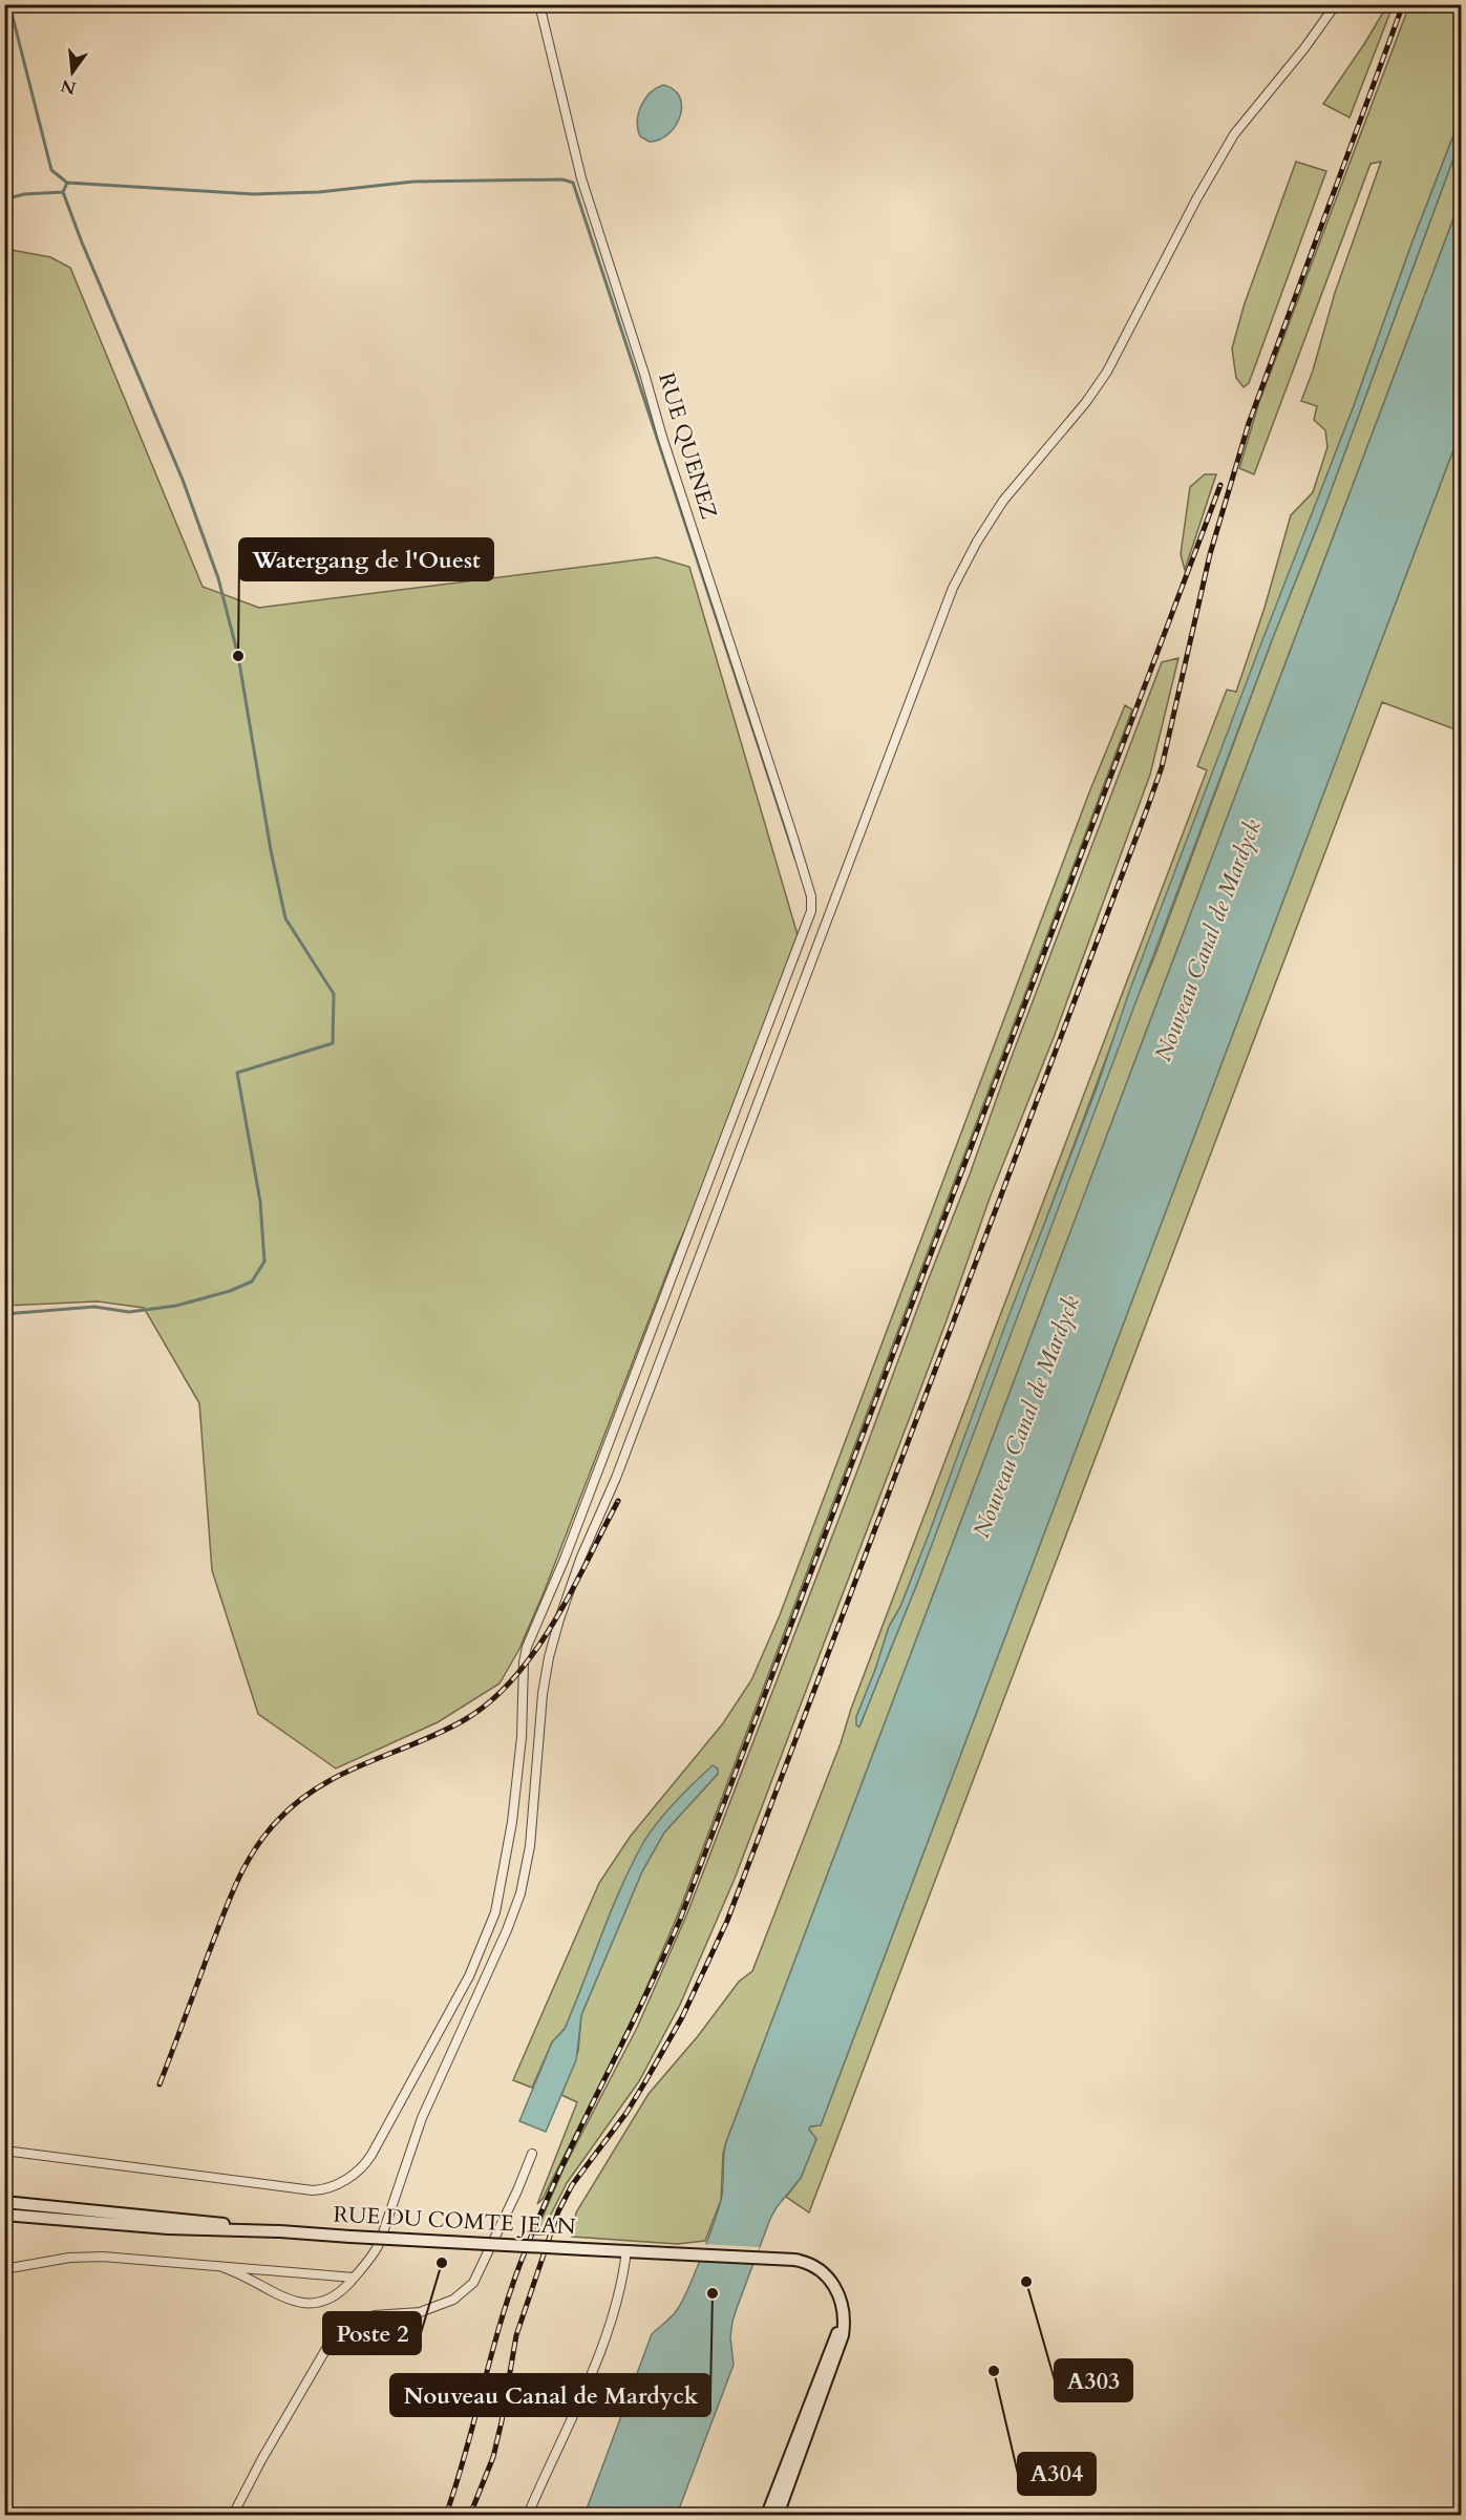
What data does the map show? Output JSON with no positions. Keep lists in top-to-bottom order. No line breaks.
{"streets":{"main road":["RUE DU COMTE JEAN"],"street":["RUE QUENEZ"]},"water":["Nouveau Canal de Mardyck"],"places":["Watergang de l'Ouest","Poste 2","A303","Nouveau Canal de Mardyck","A304"],"north":"bottom"}
